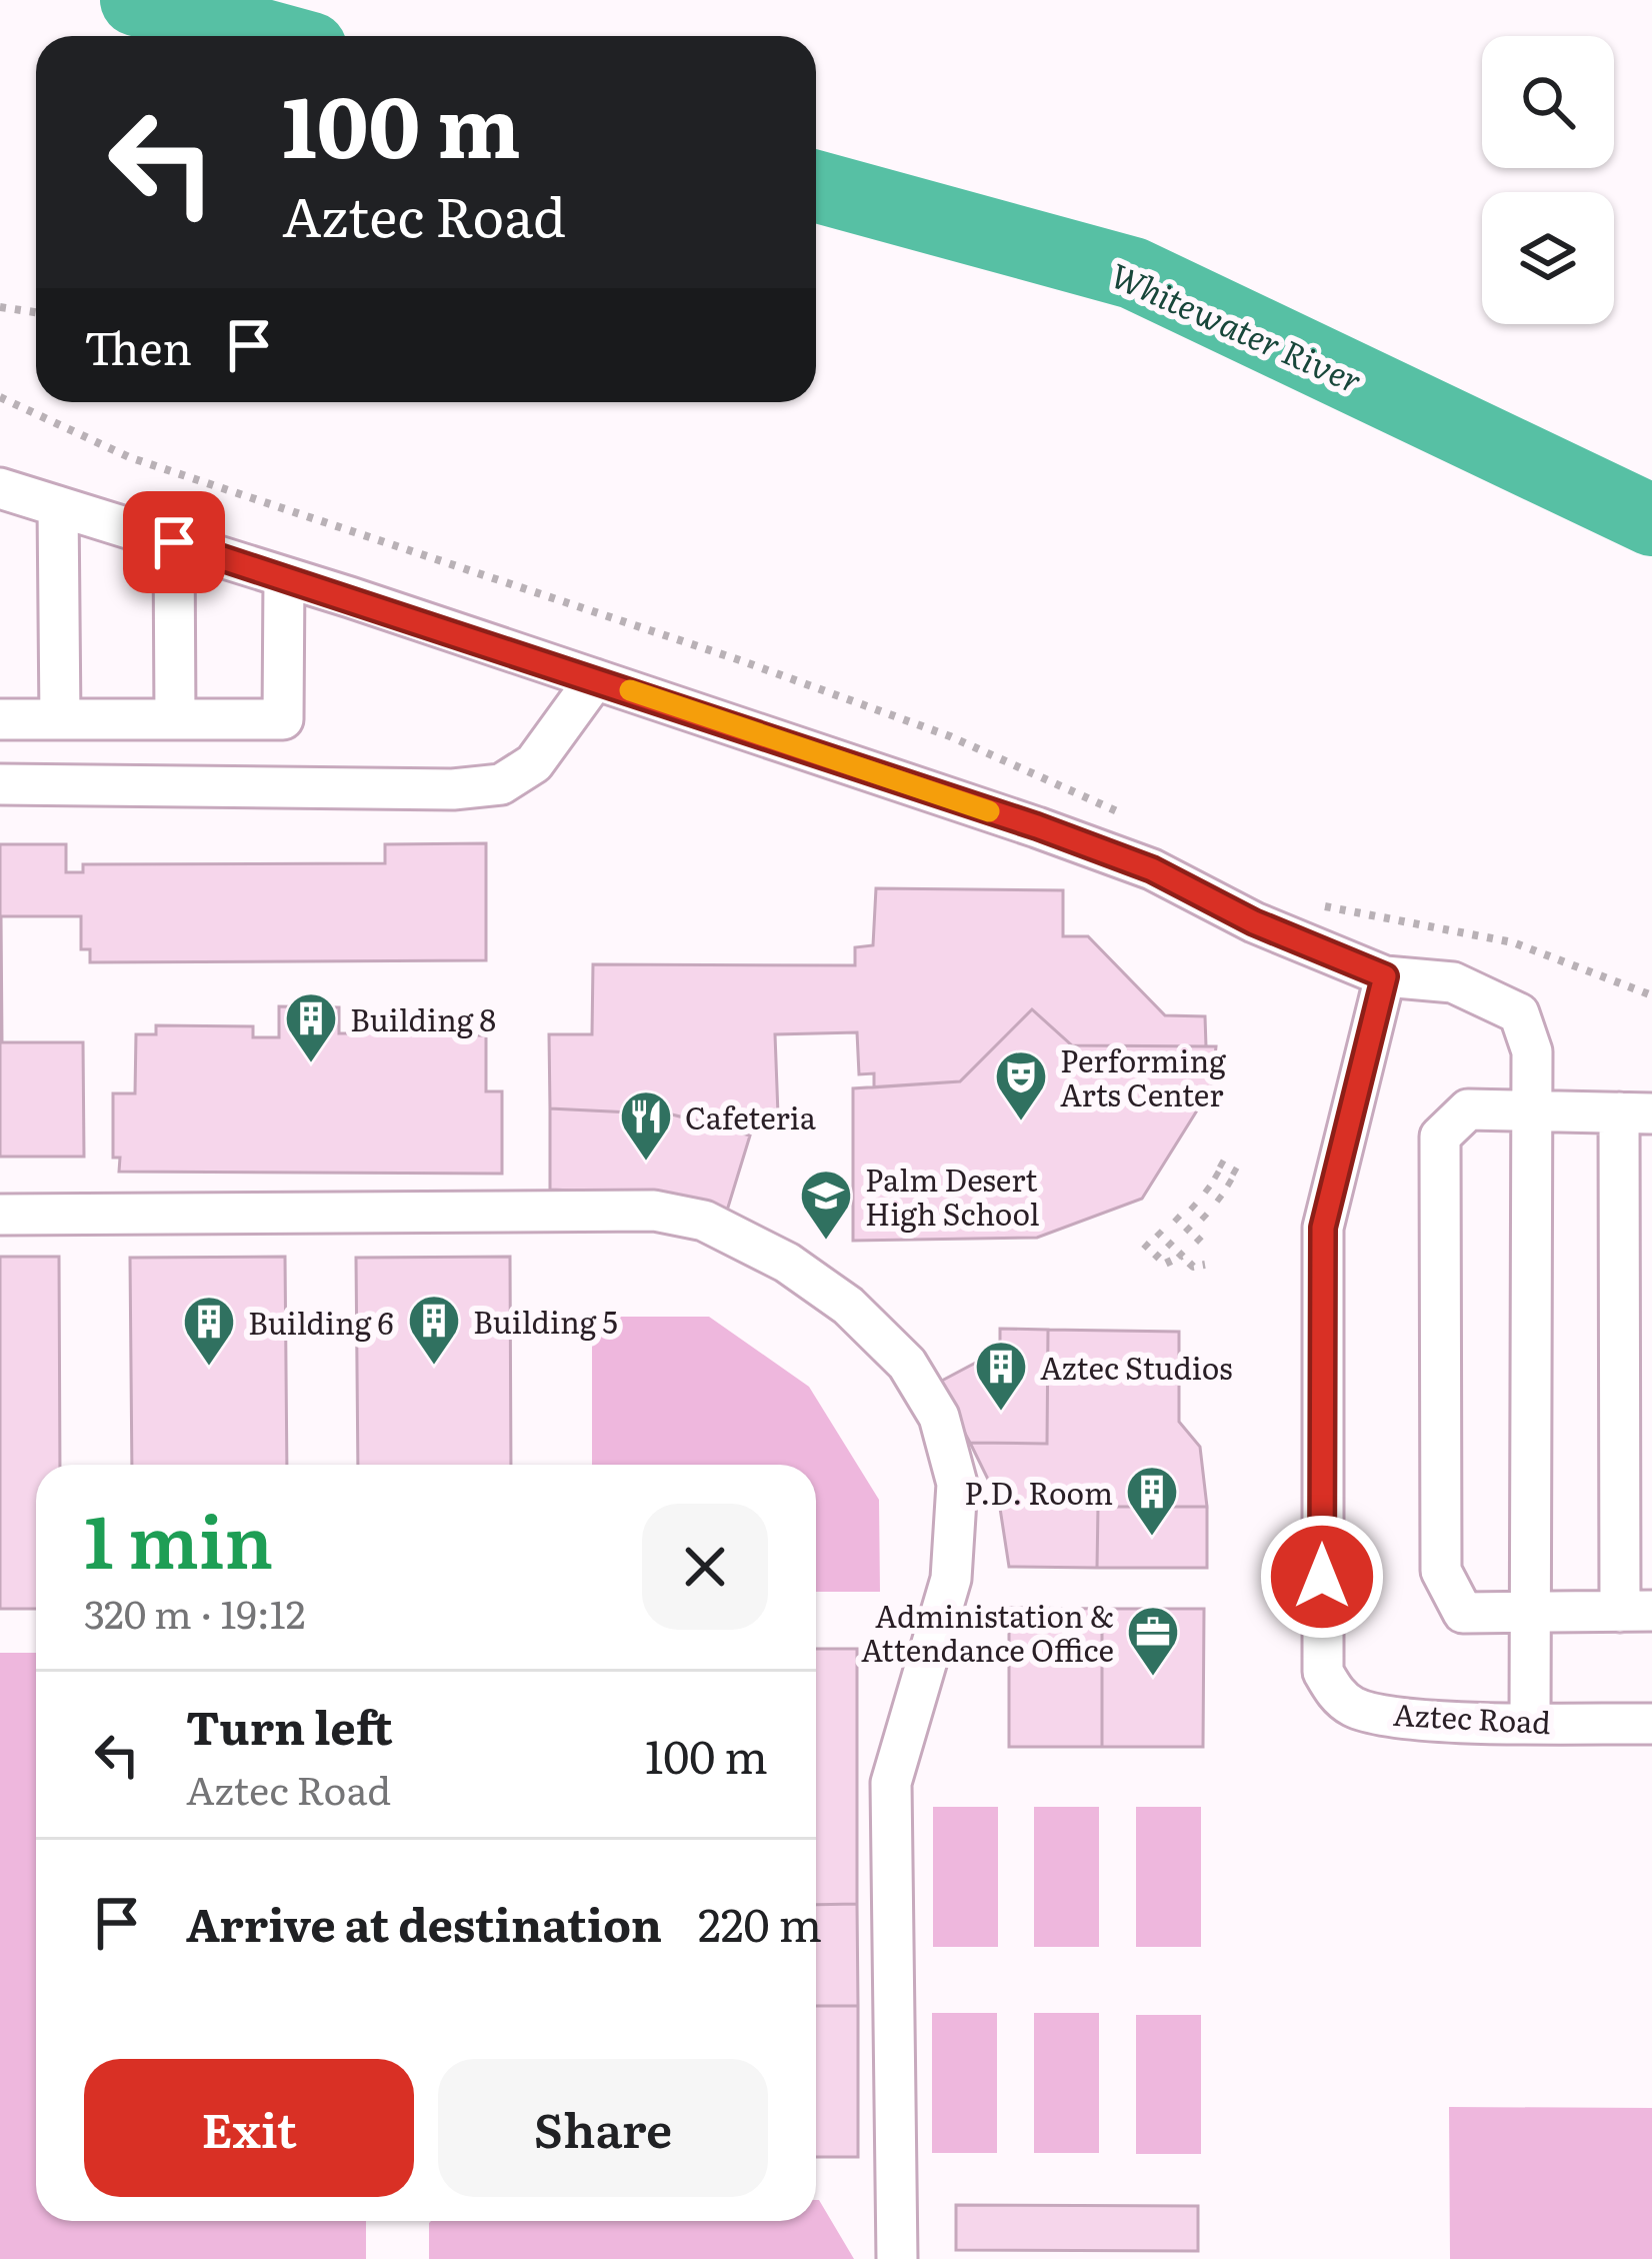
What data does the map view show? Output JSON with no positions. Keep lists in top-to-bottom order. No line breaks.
{"streets":{"lane":["Aztec Road"]},"water":["Whitewater River"],"places":{"building":["Building 8","Building 5","Building 6","Aztec Studios","P.D. Room"],"theatre":["Performing Arts Center"],"restaurant":["Cafeteria"],"school or university":["Palm Desert High School"],"office":["Administation & Attendance Office"]},"page":{"turn":["100 m","Aztec Road"],"then":"Then","heading":["1 min","320 m · 19:12"],"list":[{"name":"Turn left","note":"Aztec Road","value":"100 m"},{"name":"Arrive at destination","value":"220 m"}],"buttons":["Exit","Share"]}}
